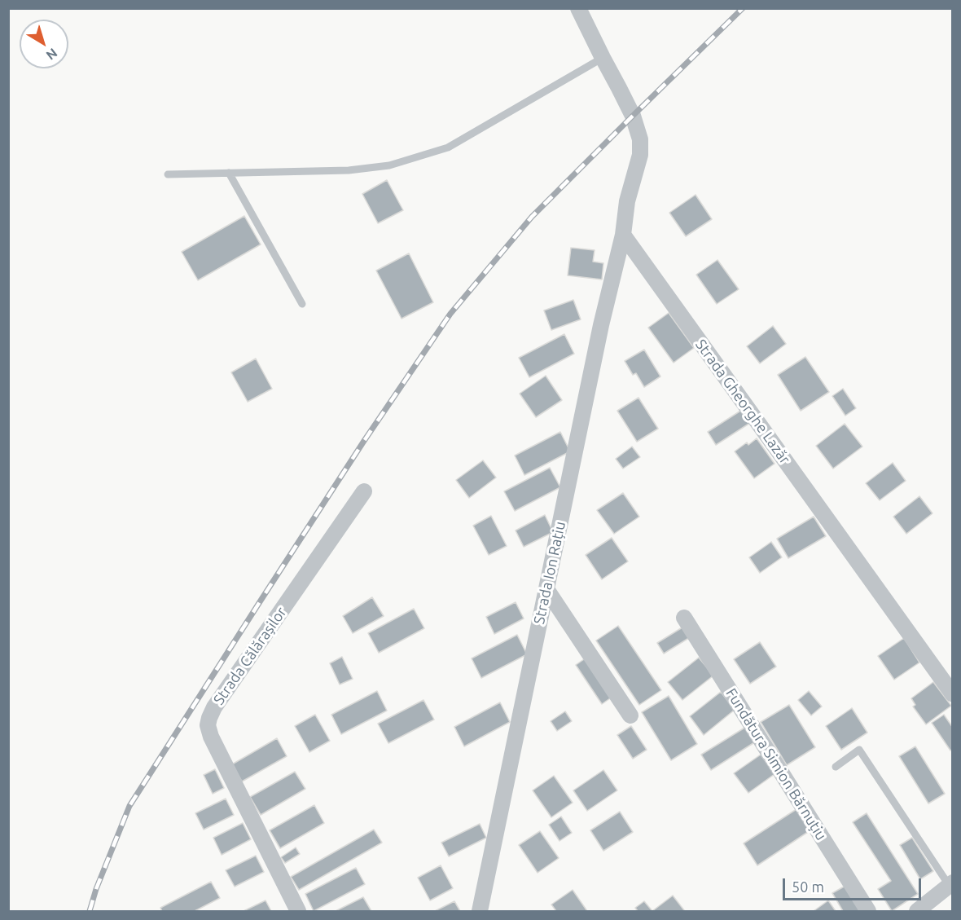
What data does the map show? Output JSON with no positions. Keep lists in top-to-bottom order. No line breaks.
{"streets":{"street":["Strada Gheorghe Lazăr","Strada Ion Rațiu","Strada Călărașilor","Fundătura Simion Bărnuțiu"]},"crossings":[["Strada Gheorghe Lazăr","Strada Ion Rațiu"]],"scale_bar":"50 m","north":"bottom right"}
